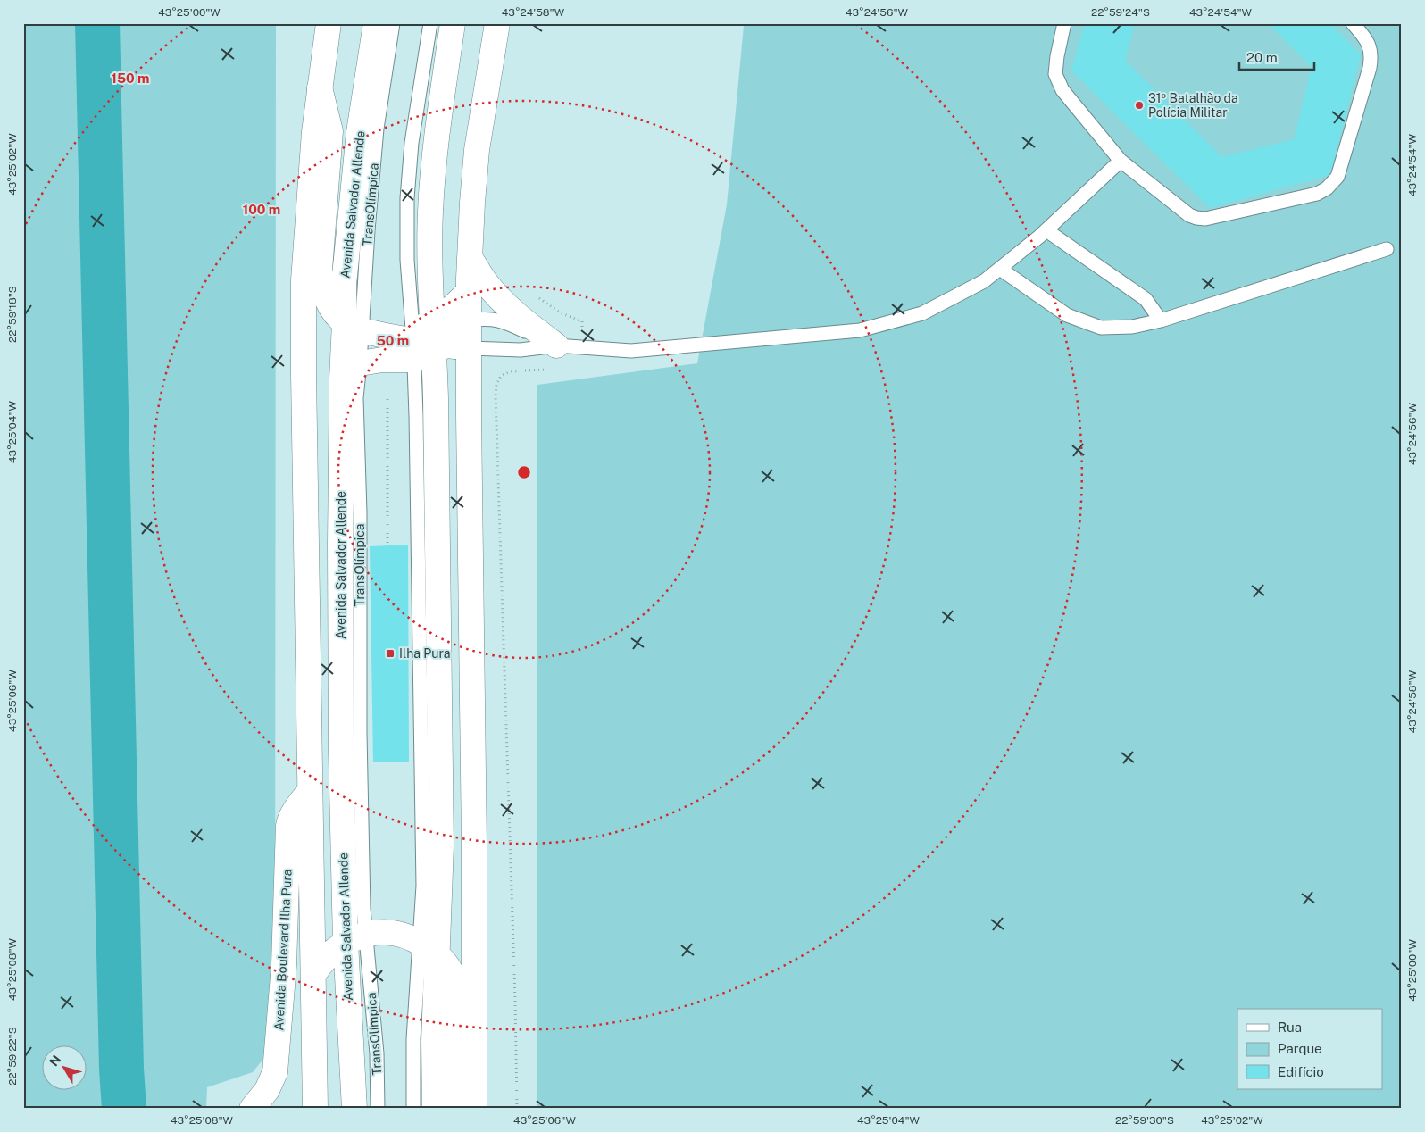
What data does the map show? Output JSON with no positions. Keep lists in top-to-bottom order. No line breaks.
{"streets":{"main road":["Avenida Salvador Allende","Avenida Boulevard Ilha Pura"],"lane":["TransOlímpica"]},"crossings":[["Avenida Salvador Allende","TransOlímpica"]],"places":{"other":["31º Batalhão da Polícia Militar"],"transit":["Ilha Pura"]},"legend":["Rua","Parque","Edifício"],"scale_bar":"20 m","north":"top left","coordinates":["43°25'00\"W","43°24'58\"W","43°24'56\"W","22°59'24\"S","43°24'54\"W","43°25'02\"W","22°59'18\"S","43°25'04\"W","43°25'06\"W","43°25'08\"W","22°59'22\"S","22°59'30\"S"],"rings":["150 m","100 m","50 m"]}
